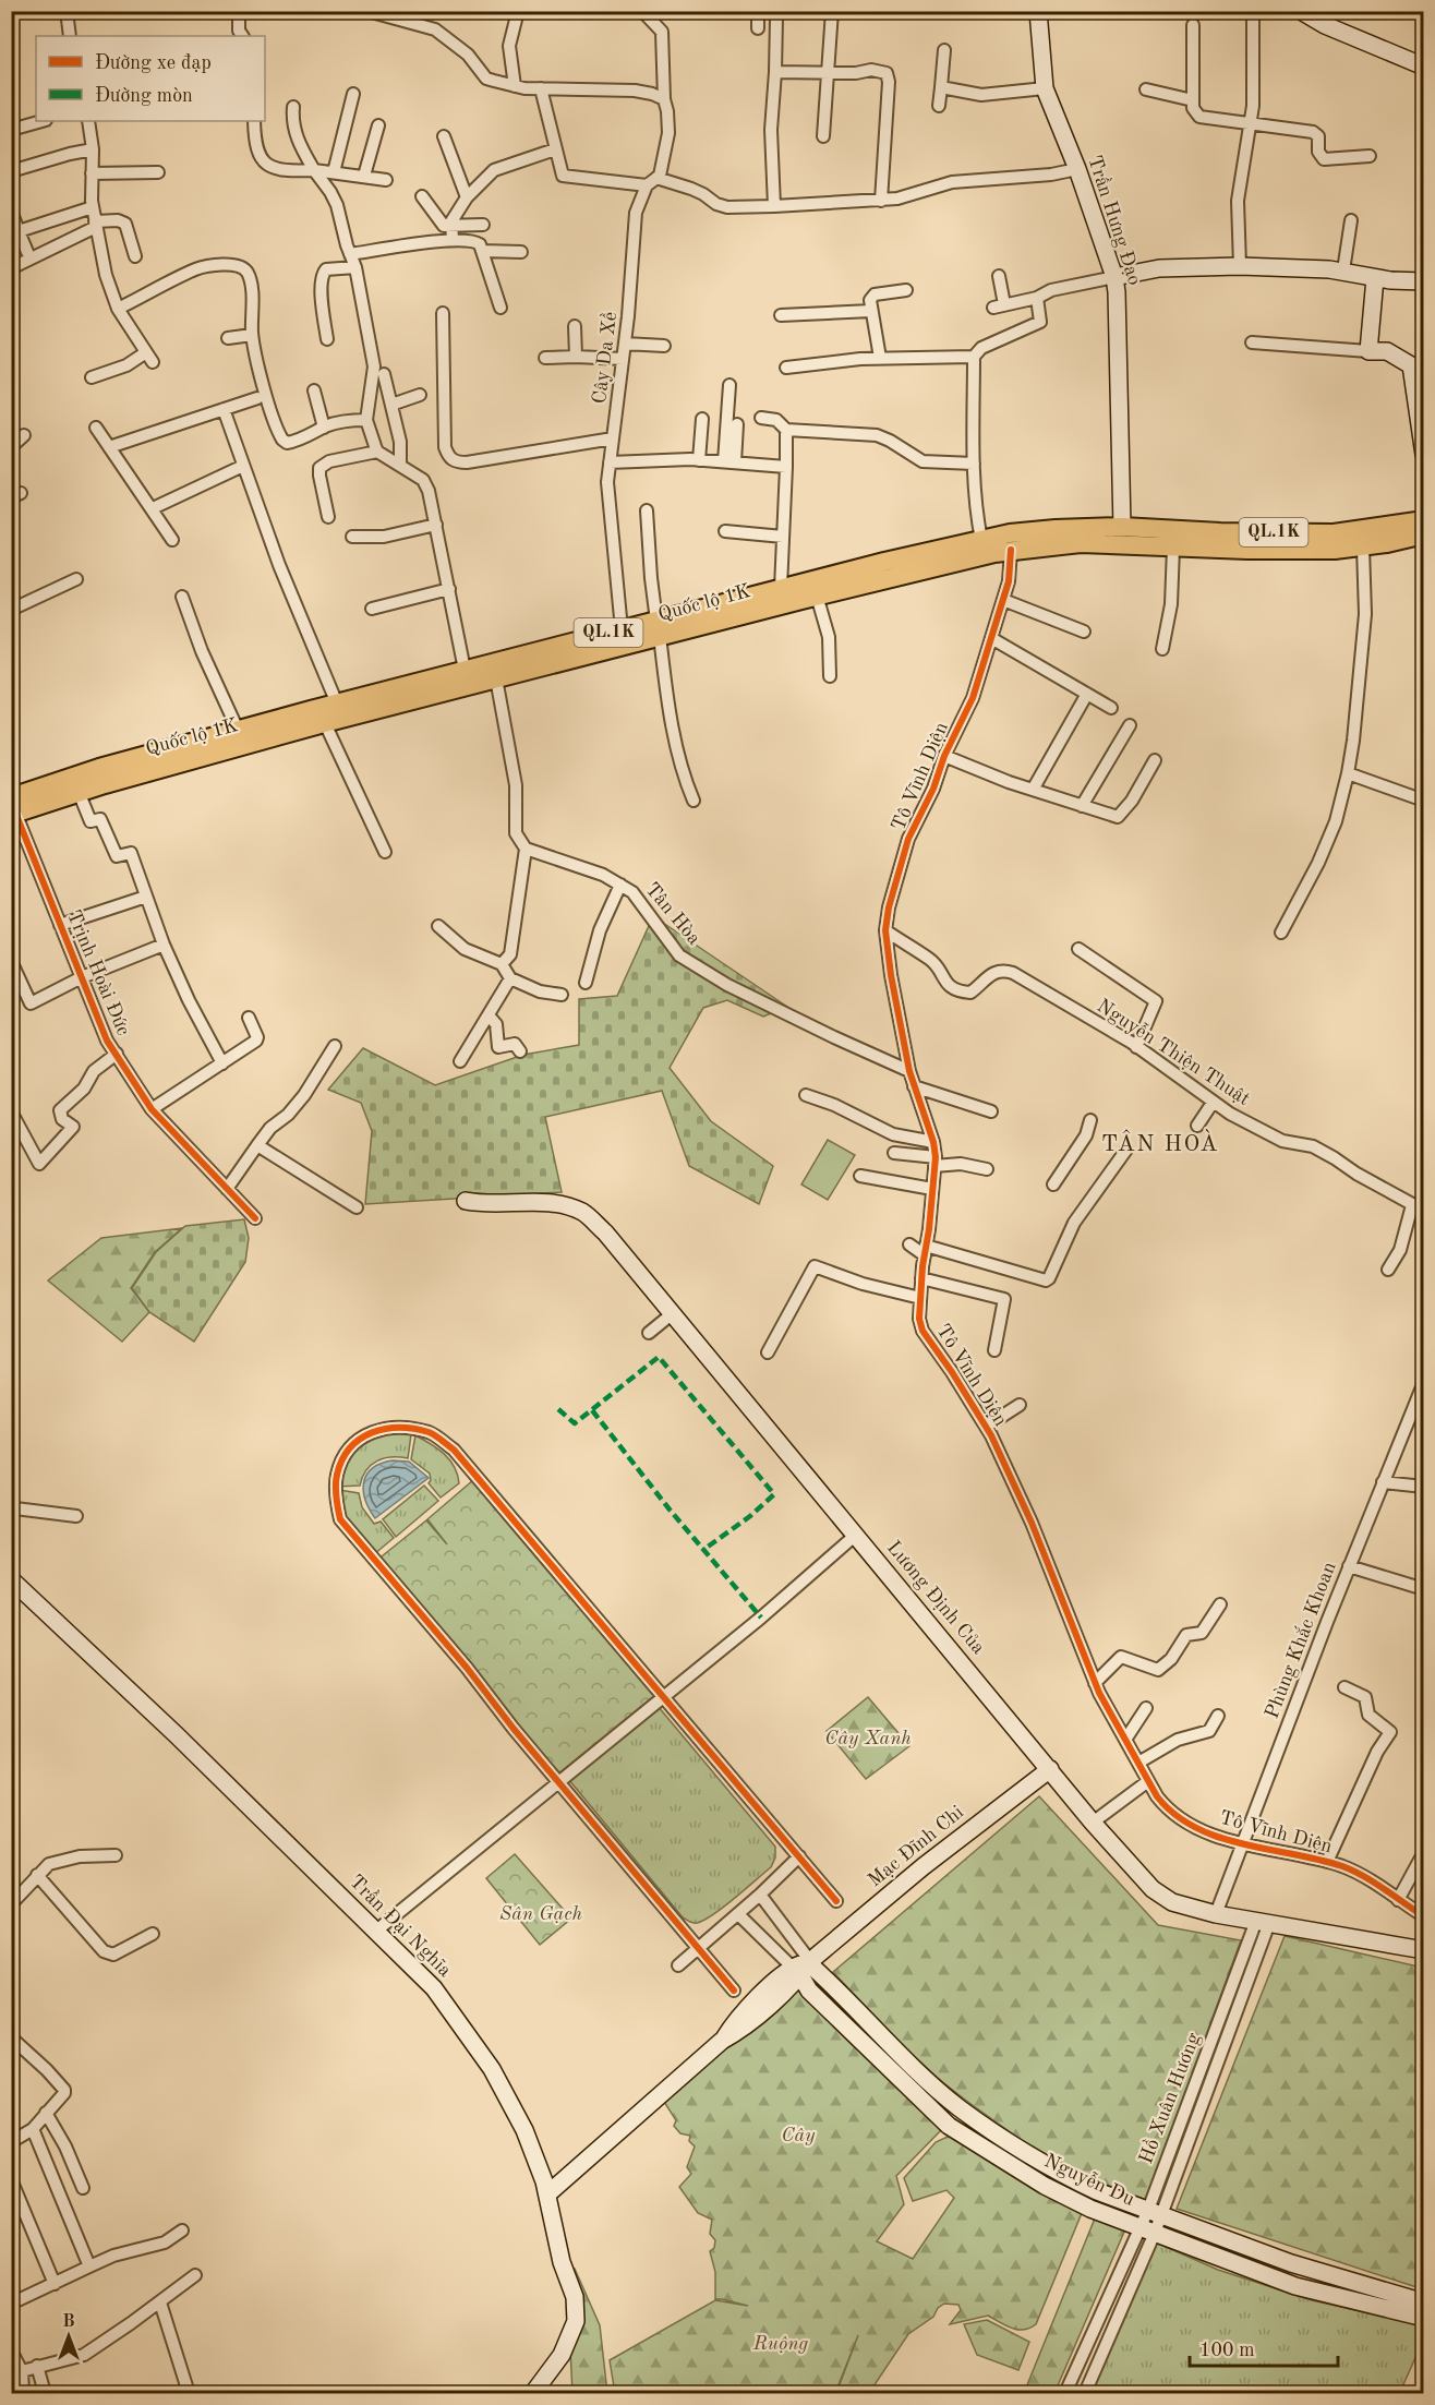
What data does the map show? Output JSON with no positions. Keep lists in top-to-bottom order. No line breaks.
{"streets":{"main road":["QL.1K","Quốc lộ 1K"],"street":["Trần Hưng Đạo","Cây Da Xề","Tô Vĩnh Diện","Tân Hòa","Trịnh Hoài Đức","Nguyễn Thiện Thuật","Lương Định Của","Phùng Khắc Khoan","Mạc Đĩnh Chi","Trần Đại Nghĩa","Hồ Xuân Hương","Nguyễn Du"]},"crossings":[["Trần Hưng Đạo","Quốc lộ 1K"],["Cây Da Xề","Quốc lộ 1K"],["Quốc lộ 1K","Tô Vĩnh Diện"],["Quốc lộ 1K","Trịnh Hoài Đức"],["Tô Vĩnh Diện","Tân Hòa"],["Tô Vĩnh Diện","Nguyễn Thiện Thuật"],["Tô Vĩnh Diện","Phùng Khắc Khoan"],["Lương Định Của","Phùng Khắc Khoan"],["Lương Định Của","Mạc Đĩnh Chi"],["Lương Định Của","Hồ Xuân Hương"],["Mạc Đĩnh Chi","Trần Đại Nghĩa"],["Mạc Đĩnh Chi","Nguyễn Du"],["Hồ Xuân Hương","Nguyễn Du"]],"districts":["TÂN HOÀ"],"parks":["Cây Xanh","Sân Gạch","Cây","Ruộng"],"legend":["Đường xe đạp","Đường mòn"],"scale_bar":"100 m","north":"top"}
